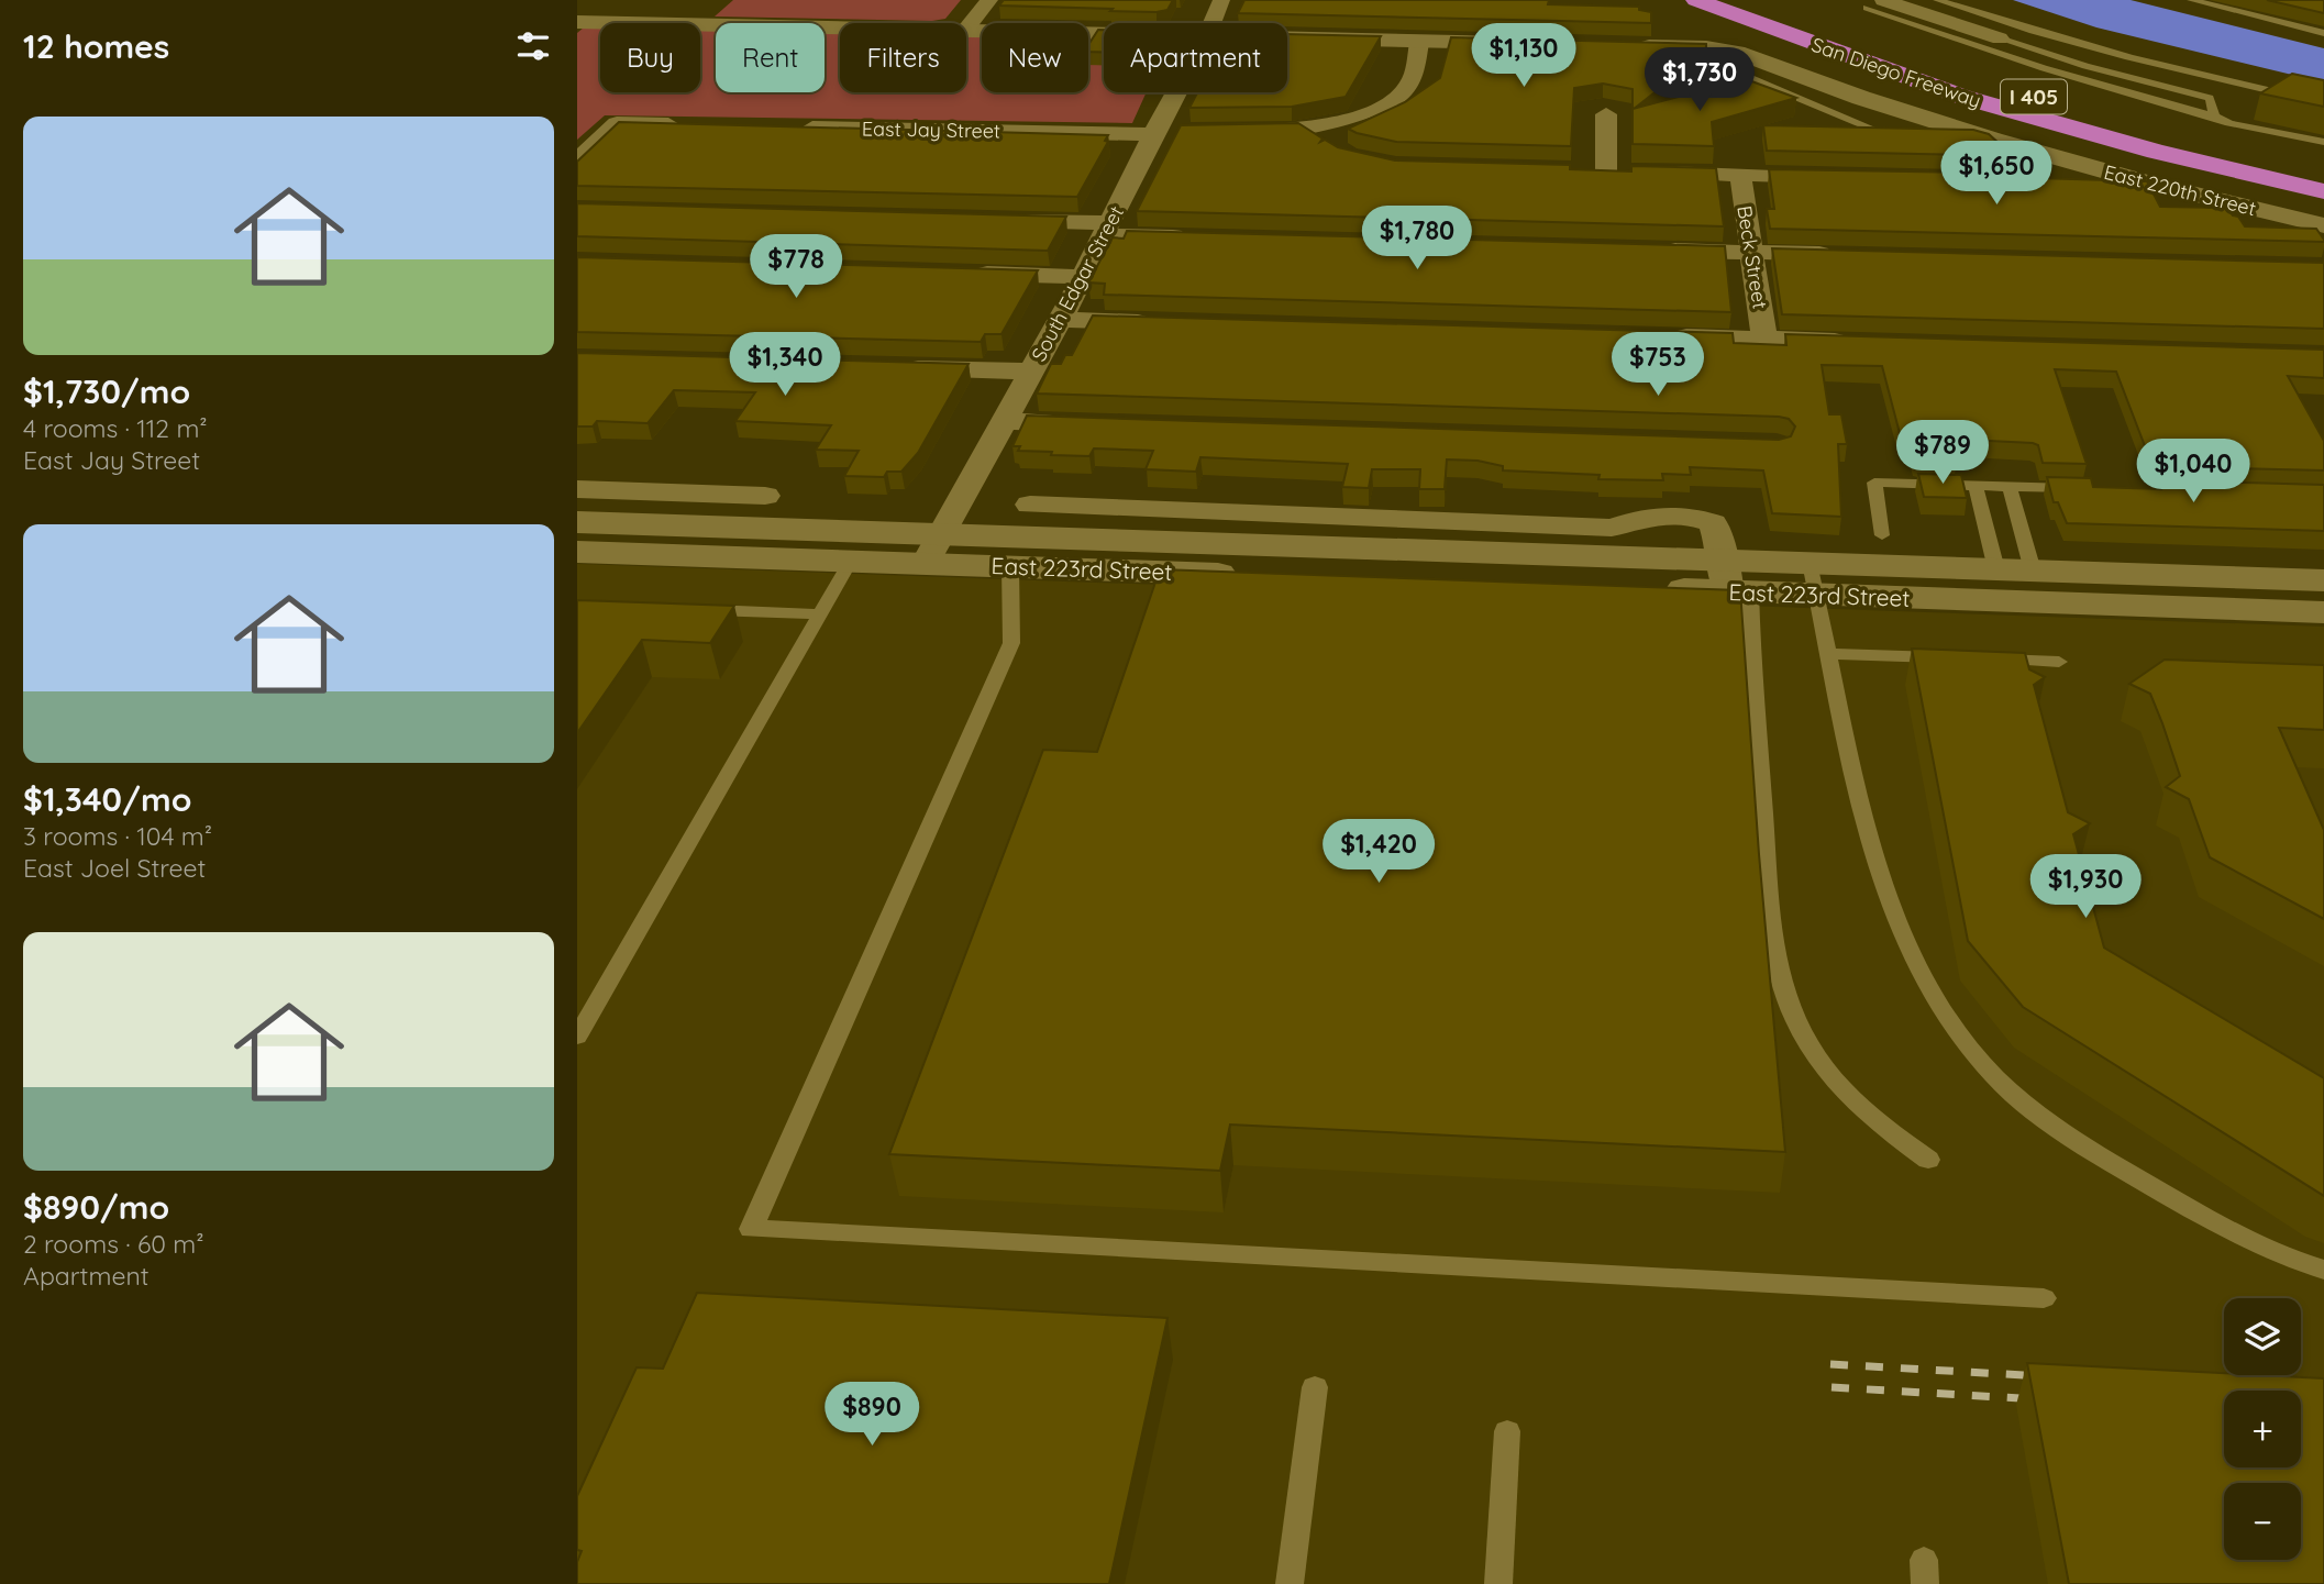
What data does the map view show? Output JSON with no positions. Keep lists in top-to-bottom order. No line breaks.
{"streets":{"highway":["San Diego Freeway","I 405"],"main road":["East 220th Street","East 223rd Street"],"street":["East Jay Street","Beck Street","South Edgar Street"]},"crossings":[["East Jay Street","South Edgar Street"],["South Edgar Street","East 223rd Street"]],"page":{"heading":"12 homes","price":["$1,130","$1,730","$1,650","$1,780","$778","$1,340","$753","$789","$1,040","$1,420","$1,930","$890"],"chip":["Buy","Rent","Filters","New","Apartment"],"list":[{"name":"$1,730/mo","note":"4 rooms · 112 m² · East Jay Street"},{"name":"$1,340/mo","note":"3 rooms · 104 m² · East Joel Street"},{"name":"$890/mo","note":"2 rooms · 60 m² · Apartment"}],"map_buttons":["+","−"]}}
